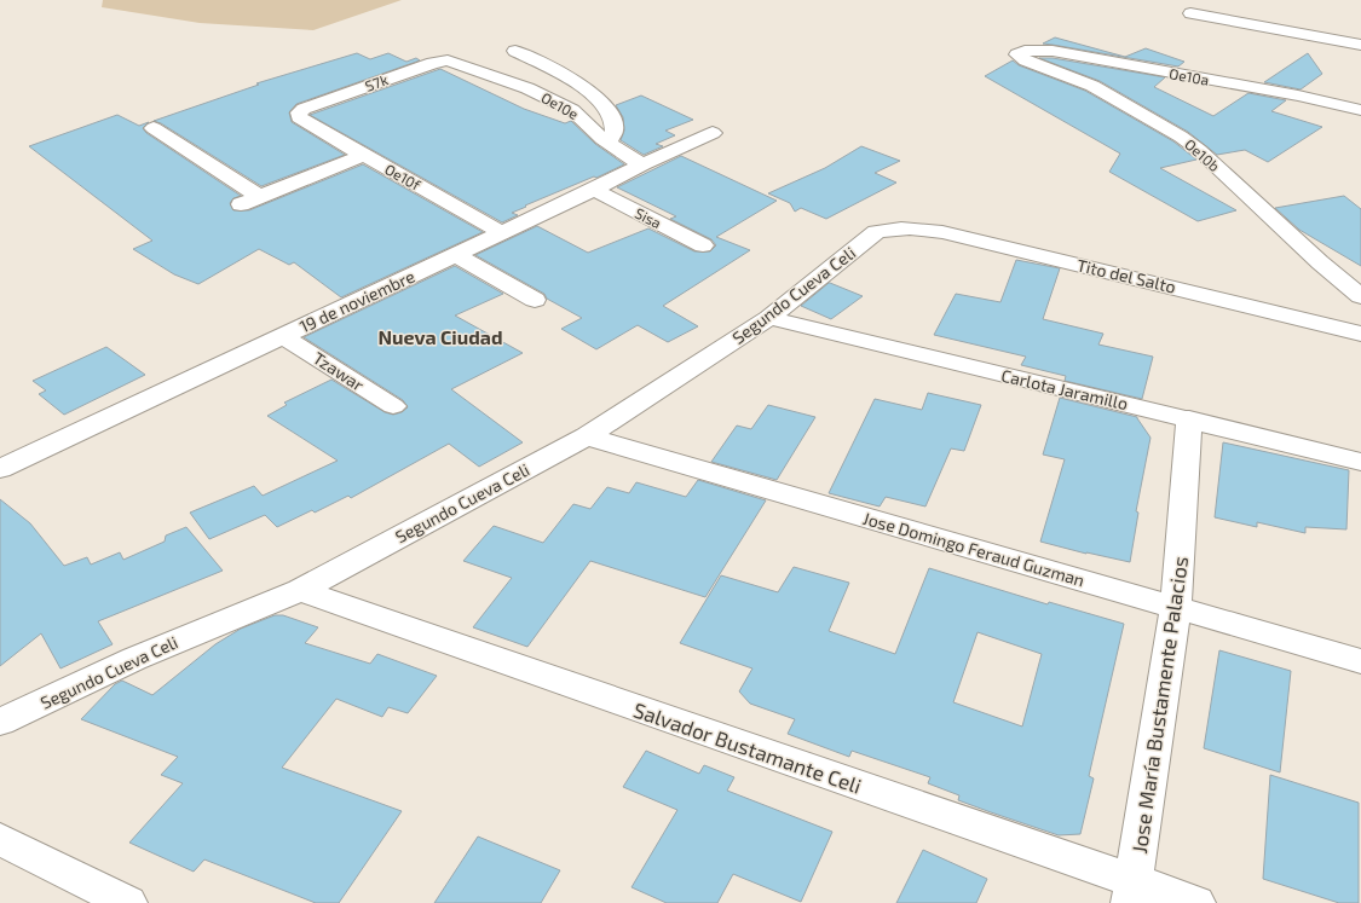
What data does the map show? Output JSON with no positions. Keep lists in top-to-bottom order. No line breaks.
{"streets":{"street":["Oe10a","S7k","Oe10e","Oe10b","Oe10f","Sisa","Tito del Salto","Segundo Cueva Celi","19 de noviembre","Tzawar","Carlota Jaramillo","Jose Domingo Feraud Guzman","Jose María Bustamente Palacios","Salvador Bustamante Celi"]},"crossings":[["Oe10a","Oe10b"],["S7k","Oe10e"],["S7k","Oe10f"],["Oe10e","19 de noviembre"],["Oe10f","19 de noviembre"],["Sisa","19 de noviembre"],["Tito del Salto","Segundo Cueva Celi"],["Segundo Cueva Celi","Carlota Jaramillo"],["Segundo Cueva Celi","Jose Domingo Feraud Guzman"],["Segundo Cueva Celi","Salvador Bustamante Celi"],["19 de noviembre","Tzawar"],["Carlota Jaramillo","Jose María Bustamente Palacios"],["Jose Domingo Feraud Guzman","Jose María Bustamente Palacios"],["Jose María Bustamente Palacios","Salvador Bustamante Celi"]],"districts":["Nueva Ciudad"]}
